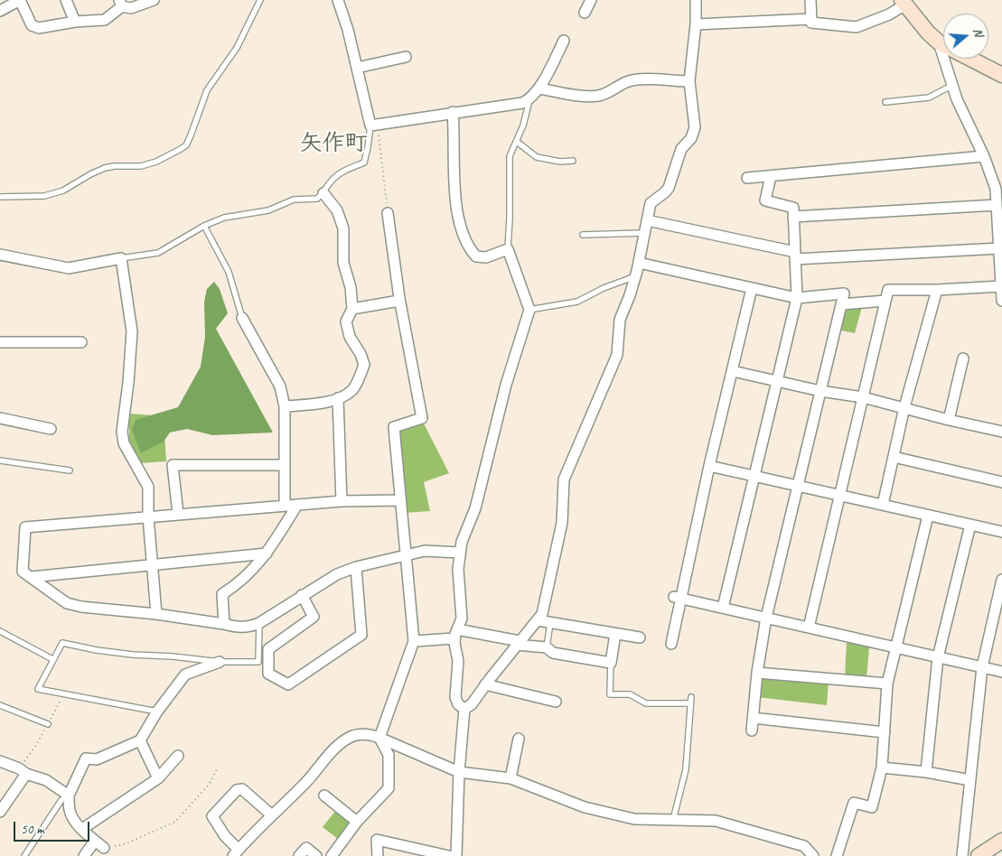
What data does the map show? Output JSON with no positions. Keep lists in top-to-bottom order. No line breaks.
{"districts":["矢作町"],"scale_bar":"50 m","north":"right"}
